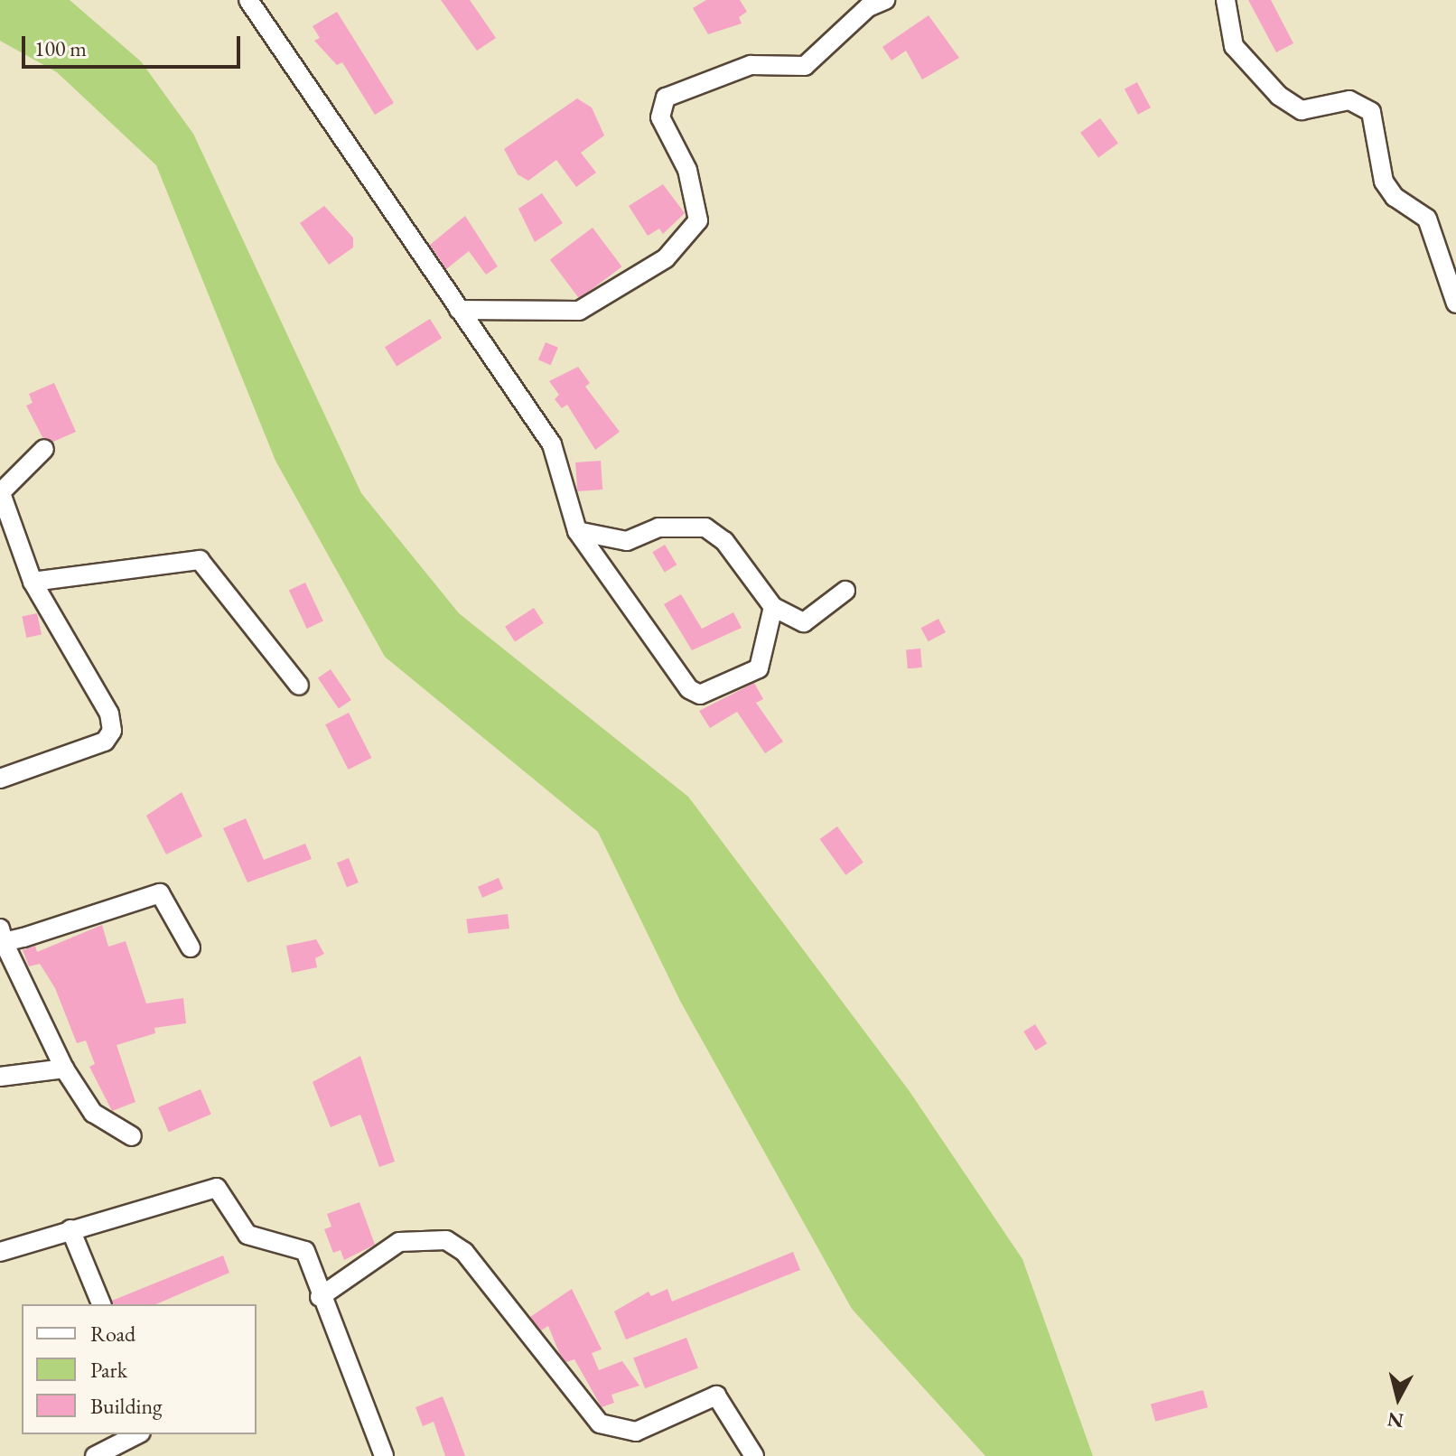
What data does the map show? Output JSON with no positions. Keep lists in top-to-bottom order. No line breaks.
{"legend":["Road","Park","Building"],"scale_bar":"100 m","north":"bottom"}
